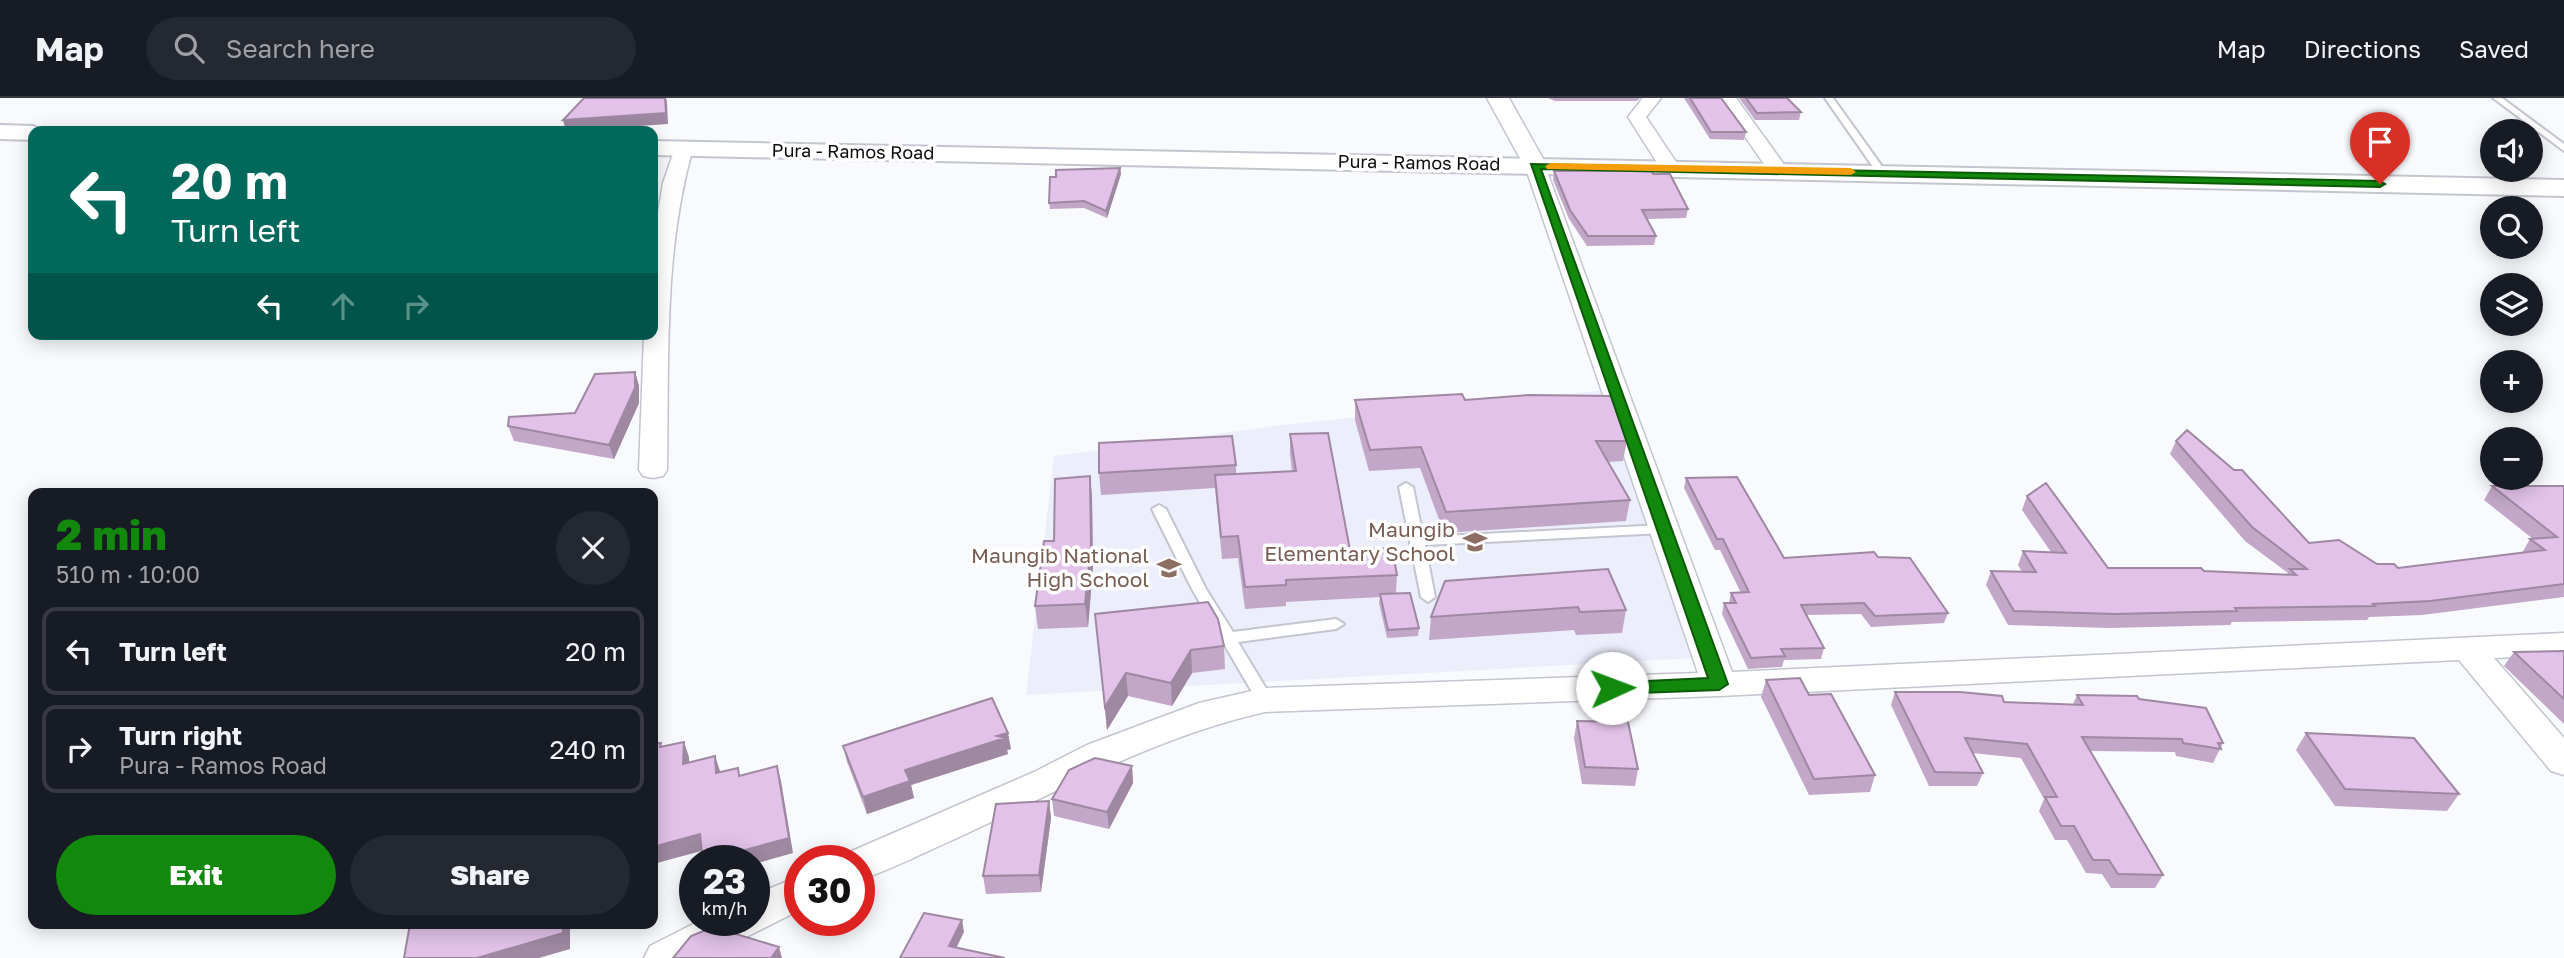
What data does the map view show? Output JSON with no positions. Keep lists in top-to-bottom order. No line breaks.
{"streets":{"main road":["Pura - Ramos Road"]},"places":{"school or university":["Maungib Elementary School","Maungib National High School"]},"page":{"header":"Map","search":"Search here","nav":["Map","Directions","Saved"],"map_buttons":["+","−"],"turn":["20 m","Turn left"],"heading":["2 min","510 m · 10:00"],"list":[{"name":"Turn left","value":"20 m"},{"name":"Turn right","note":"Pura - Ramos Road","value":"240 m"}],"buttons":["Exit","Share"],"speed":"23 km/h","limit":"30"}}
